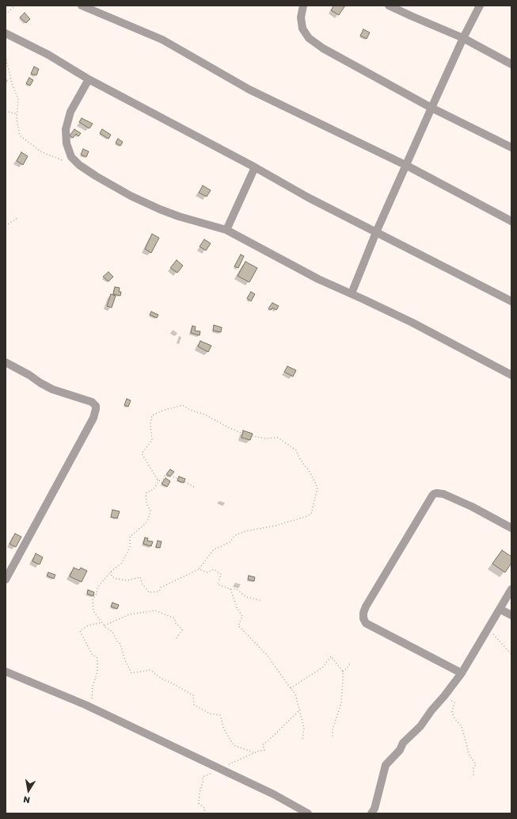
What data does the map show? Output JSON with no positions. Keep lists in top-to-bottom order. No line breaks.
{"north":"bottom"}
